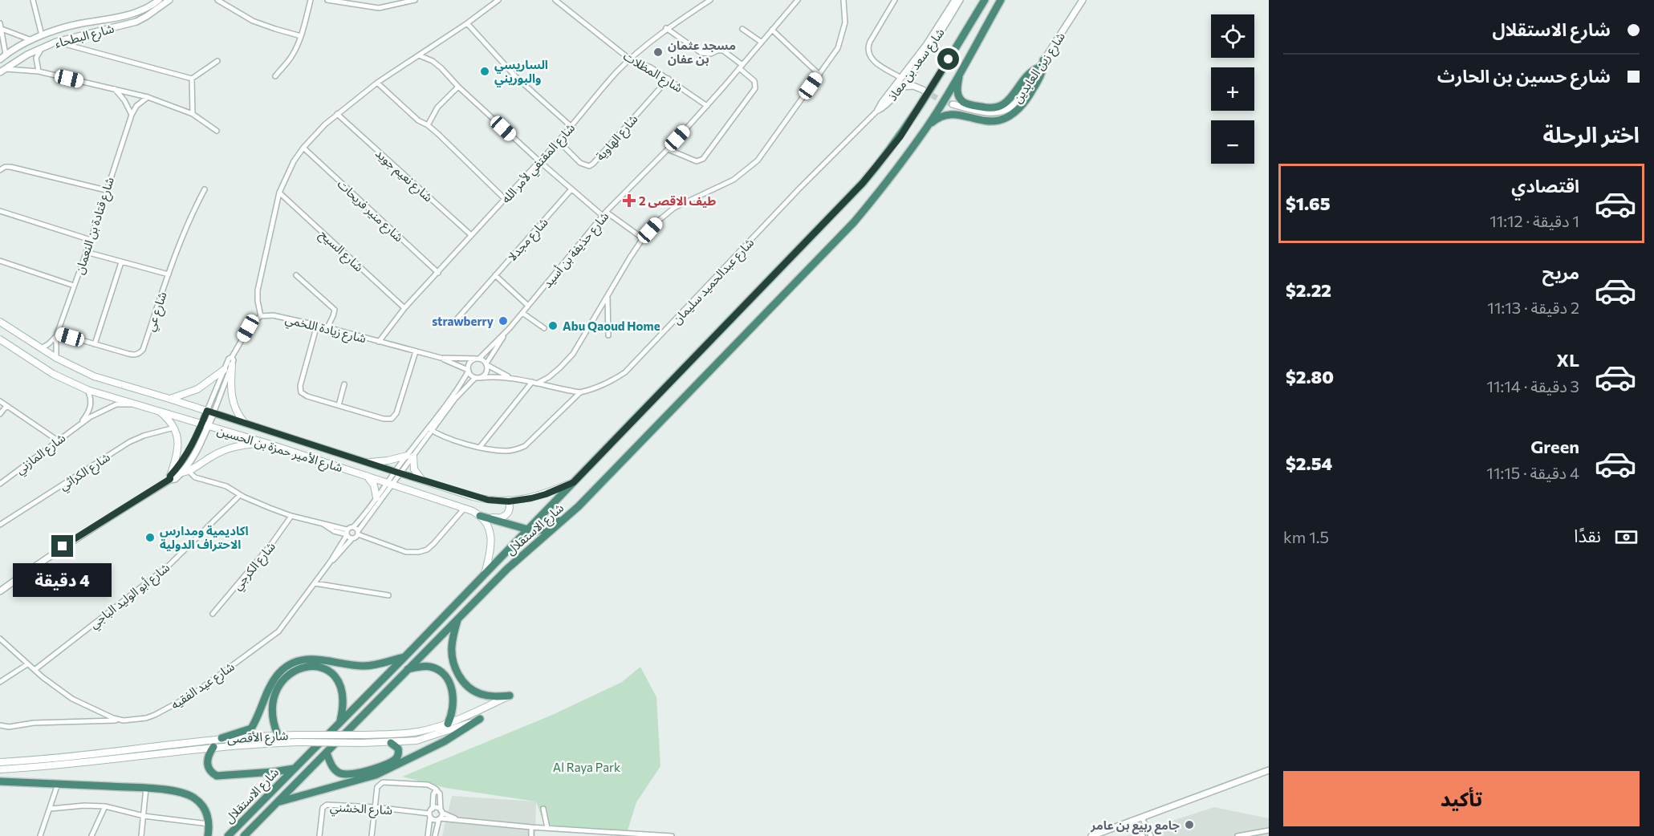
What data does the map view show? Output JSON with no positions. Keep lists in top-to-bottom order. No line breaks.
{"streets":{"highway":["شارع الاستقلال"],"main road":["شارع الأمير حمزة بن الحسين","شارع الأقصى"],"street":["شارع البطحاء","شارع سعد بن معاذ","شارع زين العابدين","شارع المظلات","شارع الهاوية","شارع المقتفي لأمر الله","شارع نعيم جويد","شارع منير فريحات","شارع قتادة بن النعمان","شارع مجدلا","شارع حذيفة بن أسيد","شارع السيح","شارع عبدالحميد سليمان","شارع عي","شارع زيادة اللخمي","شارع المازني","شارع الكراثي","شارع الكرجي","شارع أبو الوليد الباجي","شارع عيد الفقيه","شارع الخشني"]},"crossings":[["شارع سعد بن معاذ","شارع عبدالحميد سليمان"],["شارع المظلات","شارع الهاوية"],["شارع المظلات","شارع المقتفي لأمر الله"],["شارع المظلات","شارع حذيفة بن أسيد"],["شارع الهاوية","شارع المقتفي لأمر الله"],["شارع المقتفي لأمر الله","شارع نعيم جويد"],["شارع المقتفي لأمر الله","شارع منير فريحات"],["شارع المقتفي لأمر الله","شارع السيح"],["شارع المقتفي لأمر الله","شارع زيادة اللخمي"],["شارع قتادة بن النعمان","شارع عي"],["شارع قتادة بن النعمان","شارع الأمير حمزة بن الحسين"],["شارع حذيفة بن أسيد","شارع زيادة اللخمي"],["شارع الأمير حمزة بن الحسين","شارع المازني"],["شارع الأمير حمزة بن الحسين","شارع الاستقلال"],["شارع أبو الوليد الباجي","شارع عيد الفقيه"]],"parks":["Al Raya Park"],"places":{"other":["مسجد عثمان بن عفان","الساريسي والبوريني","strawberry","Abu Qaoud Home","اكاديمية ومدارس الاحتراف الدولية","جامع ربيع بن عامر"],"health":["طيف الاقصى 2"]},"page":{"banner":["شارع الاستقلال","شارع حسين بن الحارث"],"map_buttons":["+","−"],"heading":"اختر الرحلة","list":[{"name":"اقتصادي","note":"1 دقيقة · 11:12","value":"$1.65"},{"name":"مريح","note":"2 دقيقة · 11:13","value":"$2.22"},{"name":"XL","note":"3 دقيقة · 11:14","value":"$2.80"},{"name":"Green","note":"4 دقيقة · 11:15","value":"$2.54"}],"pay":["نقدًا","1.5 km"],"bubble":"4 دقيقة","buttons":"تأكيد"}}
